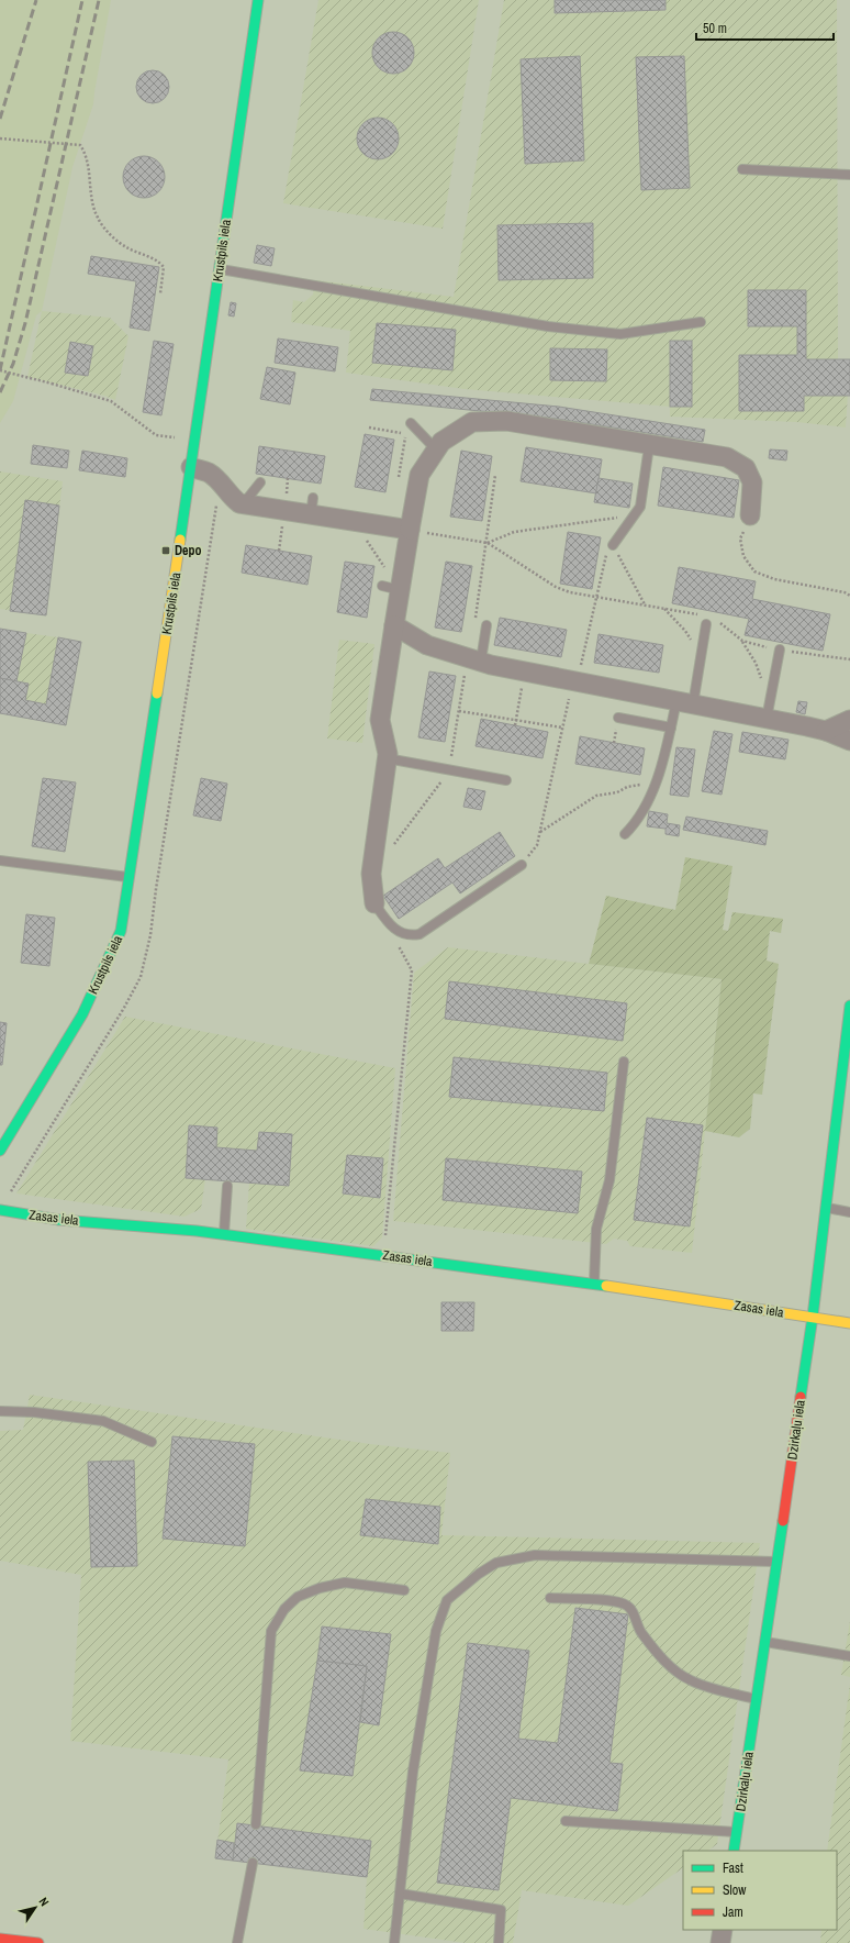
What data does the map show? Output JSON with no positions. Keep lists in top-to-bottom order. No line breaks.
{"streets":{"street":["Krustpils iela","Zasas iela","Dzirkaļu iela"]},"crossings":[["Zasas iela","Dzirkaļu iela"]],"places":{"transit":["Depo"]},"legend":["Fast","Slow","Jam"],"scale_bar":"50 m","north":"top right"}
